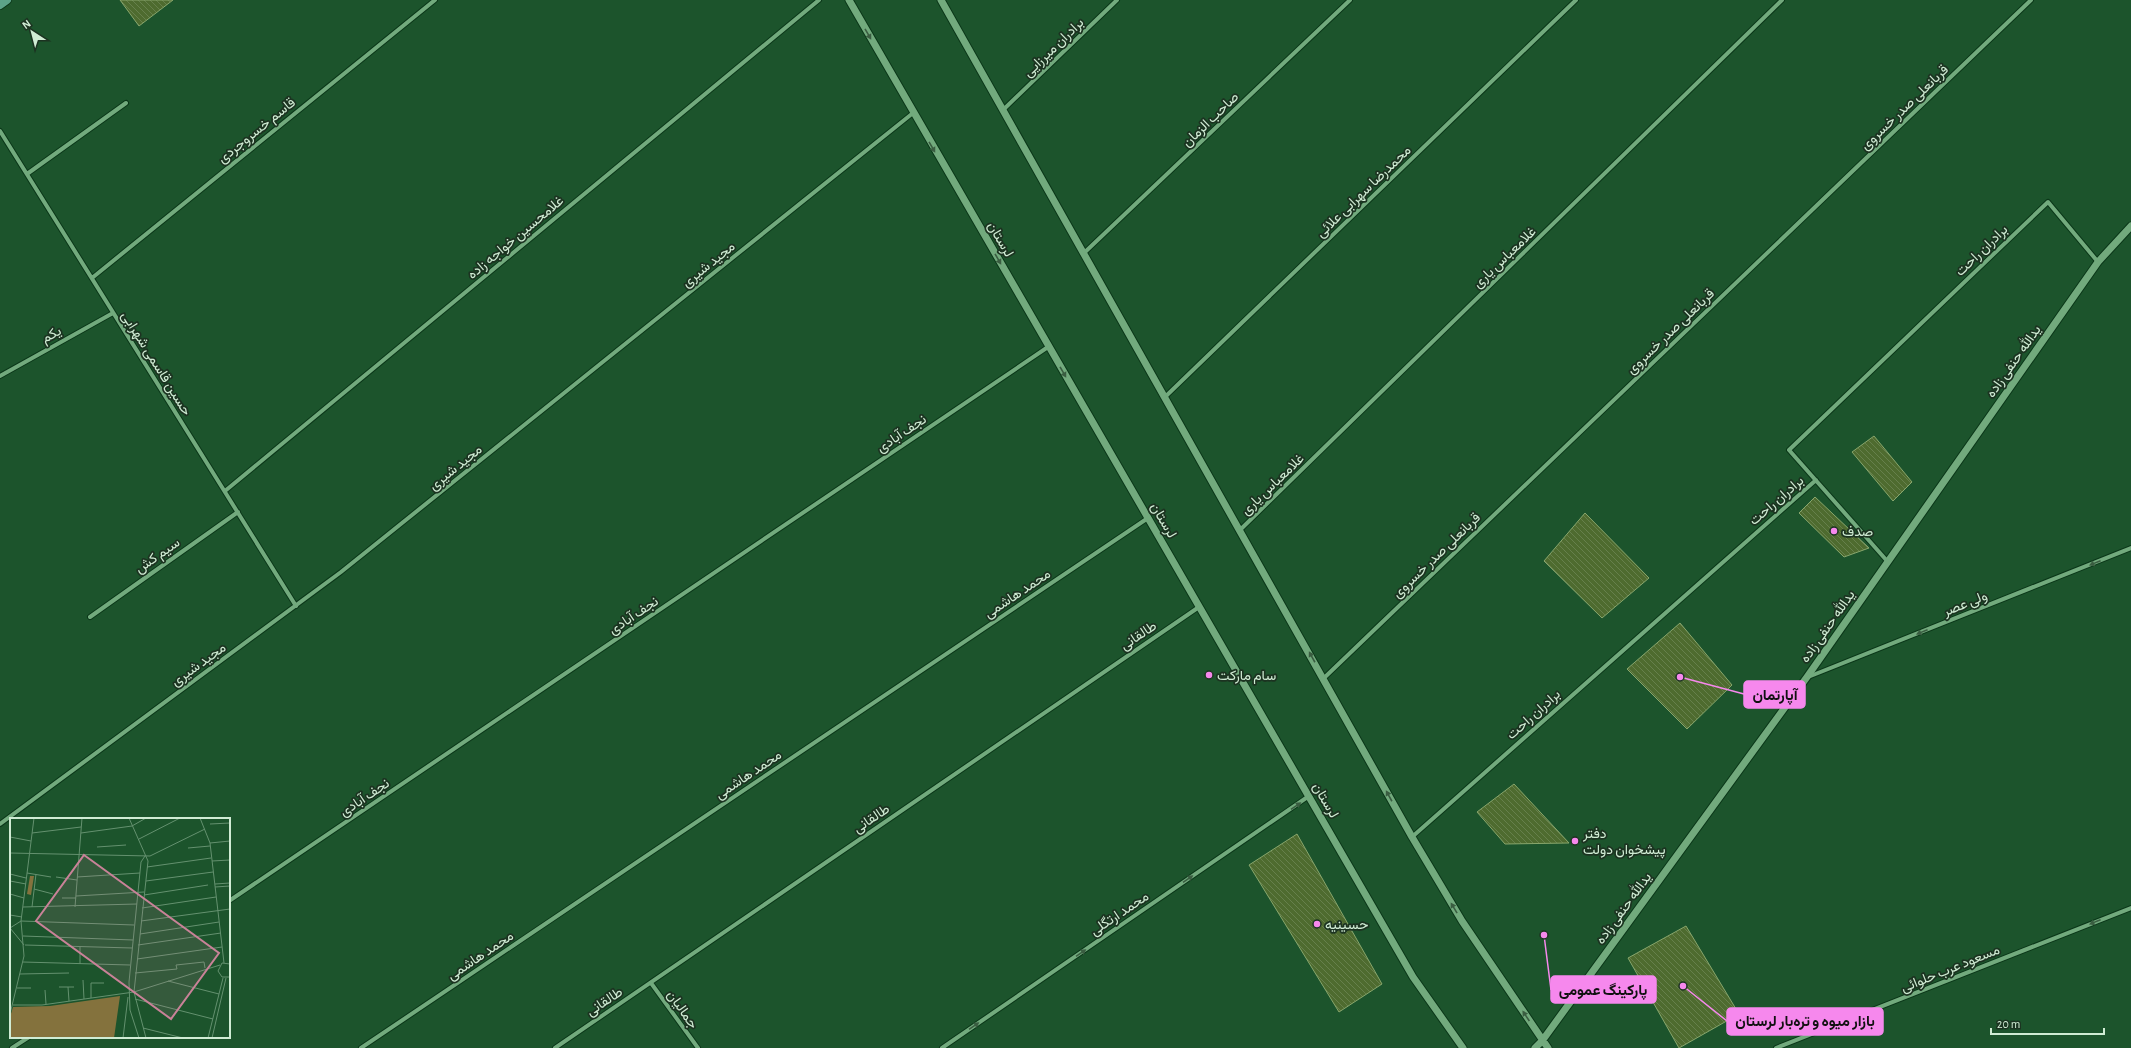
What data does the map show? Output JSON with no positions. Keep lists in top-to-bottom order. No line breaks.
{"streets":{"street":["برادران میرزایی","قربانعلی صدر خسروی","صاحب الزمان","قاسم خسروجردی","محمدرضا سهرابی علائی","غلامحسین خواجه زاده","لرستان","برادران راحت","غلامعباس یاری","مجید شیری","یکم","یدالله حنفی زاده","حسین قاسمی شهرابی","نجف آبادی","سیم کش","محمد هاشمی","ولی عصر","طالقانی","محمد ارتگلی","مسعود عرب حلوائی","جمالیان"]},"crossings":[["قاسم خسروجردی","حسین قاسمی شهرابی"],["غلامحسین خواجه زاده","حسین قاسمی شهرابی"],["لرستان","مجید شیری"],["لرستان","نجف آبادی"],["لرستان","محمد هاشمی"],["لرستان","طالقانی"],["لرستان","محمد ارتگلی"],["برادران راحت","یدالله حنفی زاده"],["مجید شیری","حسین قاسمی شهرابی"],["یکم","حسین قاسمی شهرابی"],["یدالله حنفی زاده","ولی عصر"],["حسین قاسمی شهرابی","سیم کش"],["طالقانی","جمالیان"]],"one_way":["لرستان","ولی عصر","محمد ارتگلی","مسعود عرب حلوائی"],"places":["صدف","سام مارکت","آپارتمان","دفتر پیشخوان دولت","حسینیه","پارکینگ عمومی","بازار میوه و تره‌بار لرستان"],"scale_bar":"20 m","north":"top left"}
